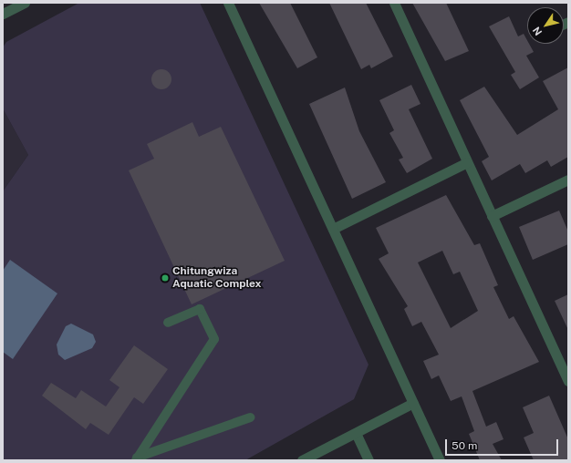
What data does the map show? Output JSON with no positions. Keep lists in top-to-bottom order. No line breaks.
{"places":["Chitungwiza Aquatic Complex"],"scale_bar":"50 m","north":"bottom left"}
